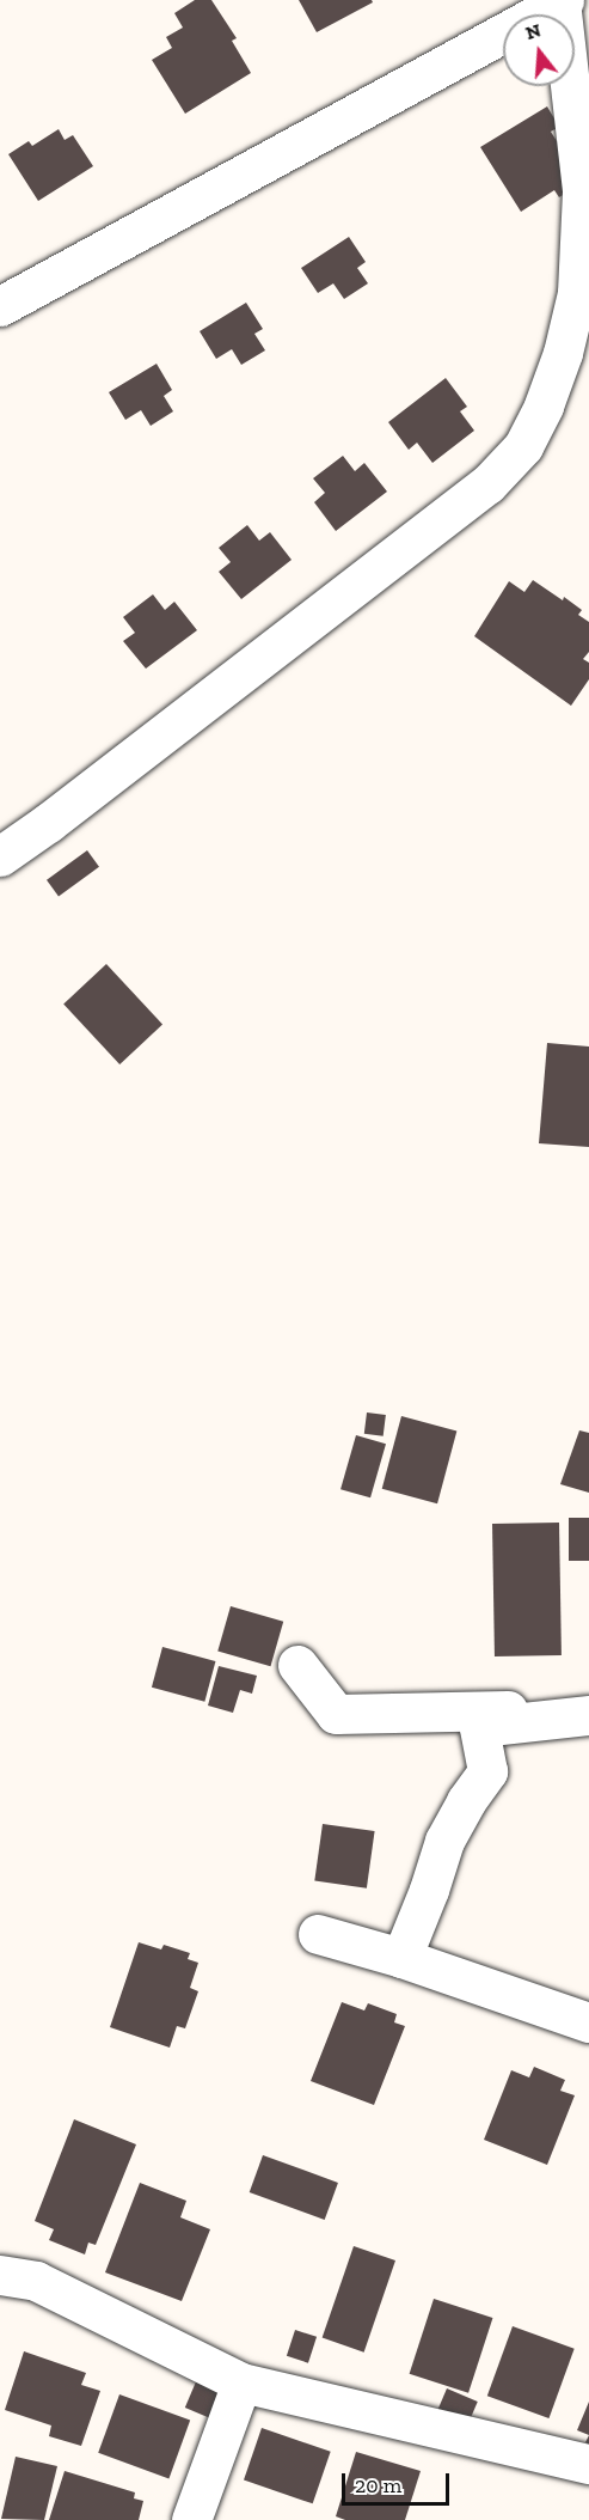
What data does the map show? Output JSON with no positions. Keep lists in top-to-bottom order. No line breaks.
{"scale_bar":"20 m","north":"top"}
